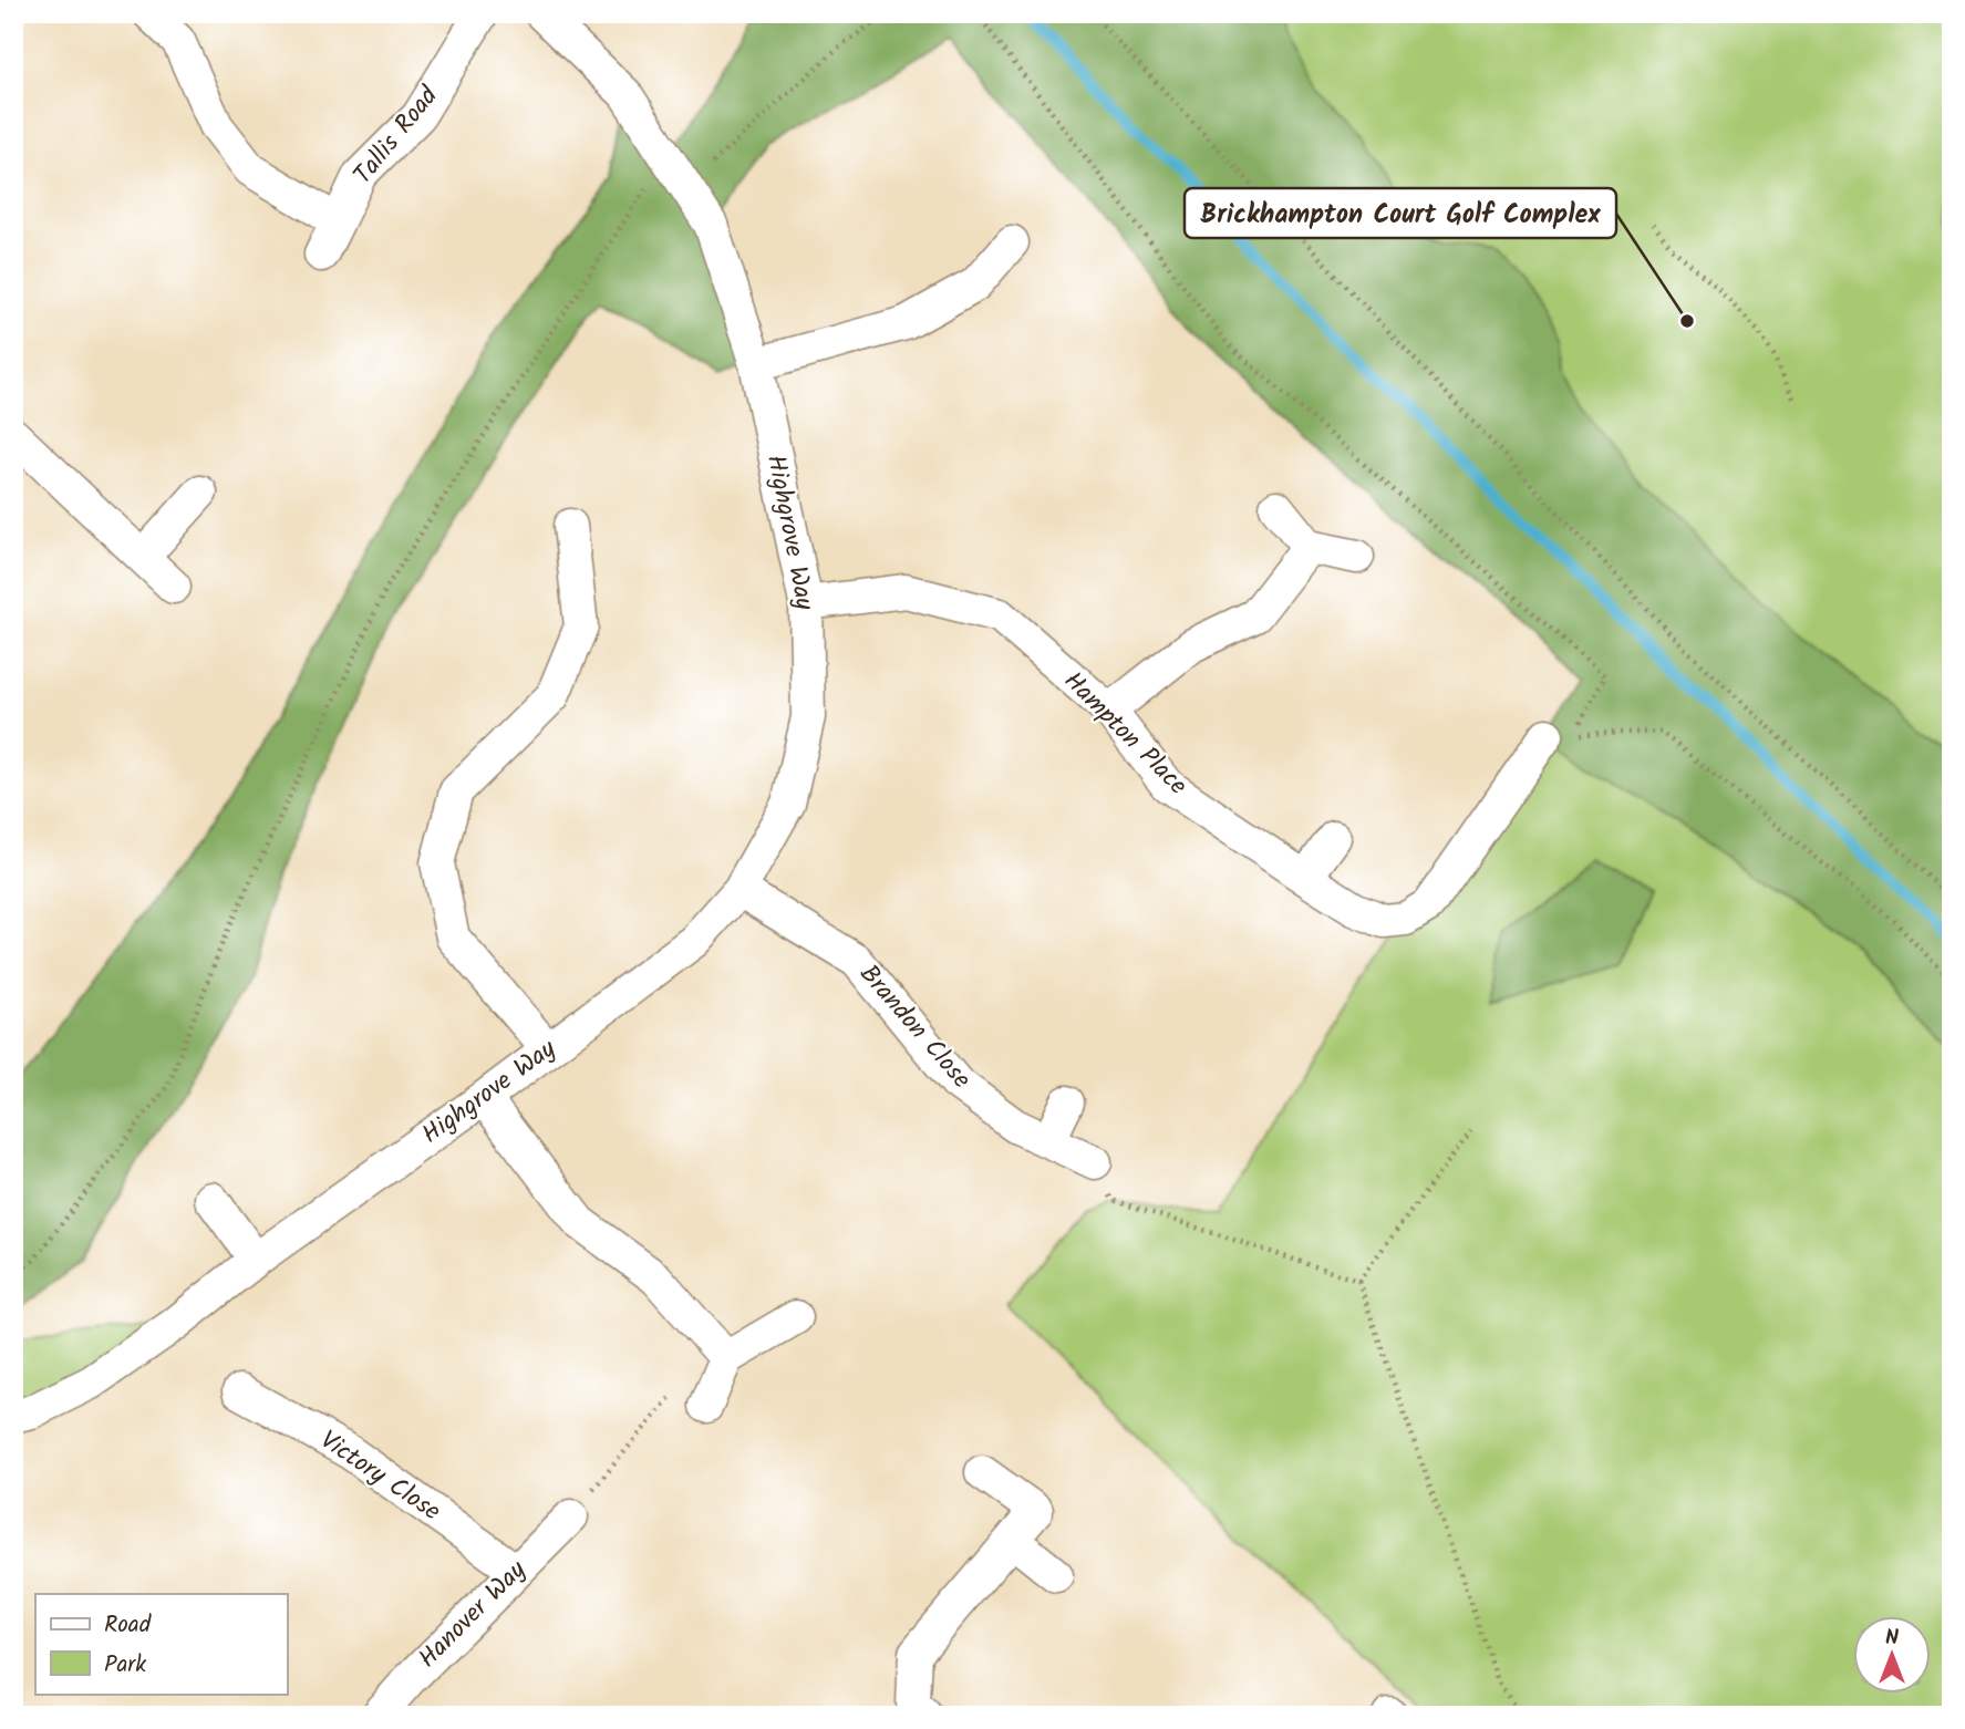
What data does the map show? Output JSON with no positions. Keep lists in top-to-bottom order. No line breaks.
{"streets":{"street":["Tallis Road","Highgrove Way","Hampton Place","Brandon Close","Victory Close","Hanover Way"]},"crossings":[["Highgrove Way","Hampton Place"],["Highgrove Way","Brandon Close"],["Victory Close","Hanover Way"]],"places":["Brickhampton Court Golf Complex"],"legend":["Road","Park"],"north":"top"}
